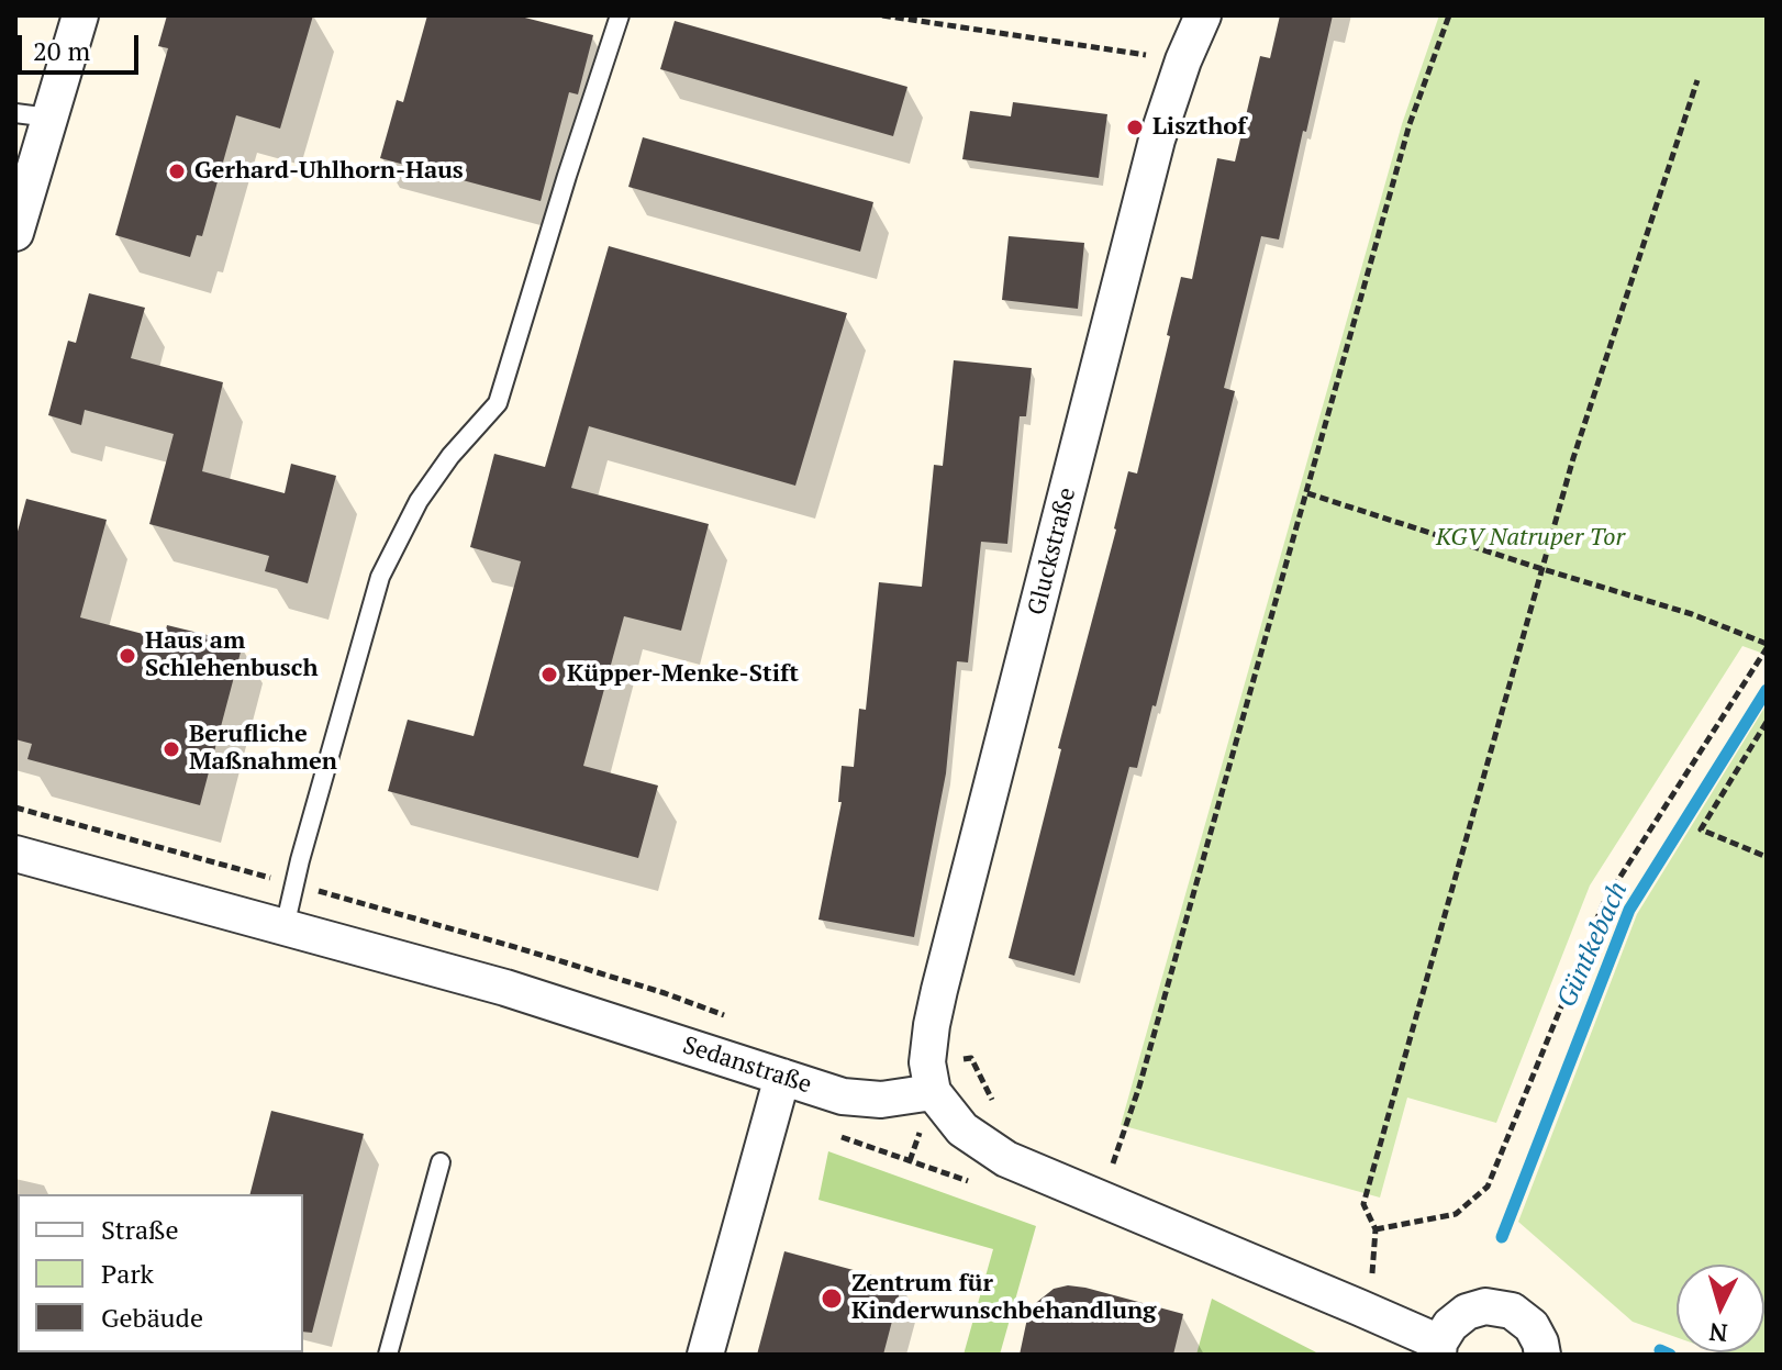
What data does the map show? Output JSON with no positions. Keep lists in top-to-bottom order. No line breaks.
{"streets":{"street":["Gluckstraße","Sedanstraße"]},"crossings":[["Gluckstraße","Sedanstraße"]],"water":["Güntkebach"],"parks":["KGV Natruper Tor"],"places":["Liszthof","Gerhard-Uhlhorn-Haus","Haus am Schlehenbusch","Küpper-Menke-Stift","Berufliche Maßnahmen","Zentrum für Kinderwunschbehandlung"],"legend":["Straße","Park","Gebäude"],"scale_bar":"20 m","north":"bottom"}
